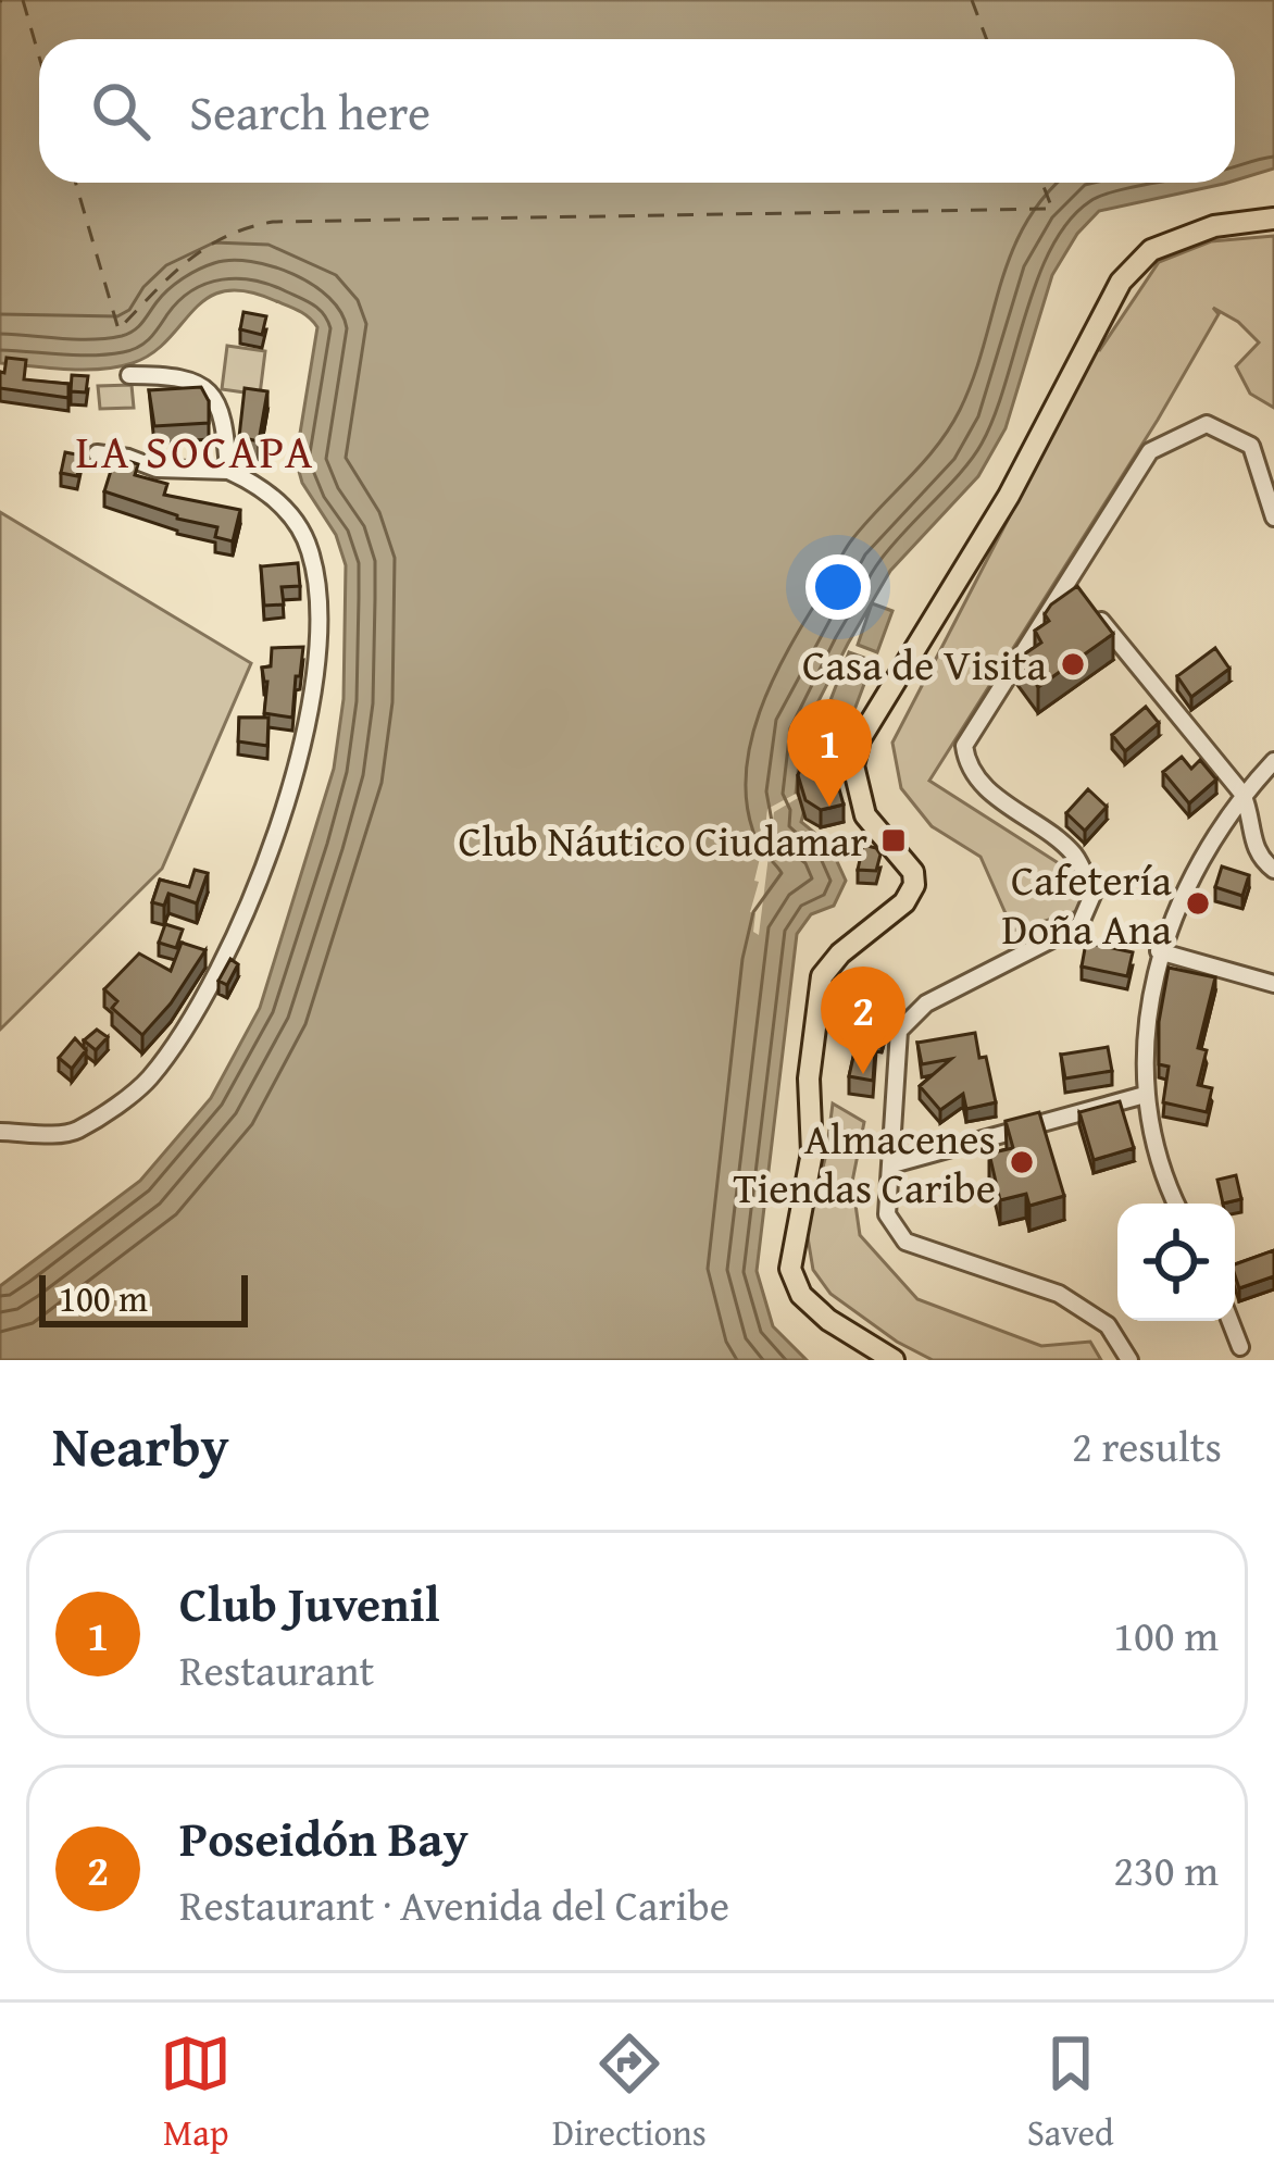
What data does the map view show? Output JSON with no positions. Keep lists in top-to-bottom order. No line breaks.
{"districts":["LA SOCAPA"],"places":{"other":["Casa de Visita","Cafetería Doña Ana","Almacenes Tiendas Caribe"],"transit":["Club Náutico Ciudamar"]},"scale_bar":"100 m","page":{"search":"Search here","pins":["1","2"],"scale":"100 m","heading":["Nearby","2 results"],"list":[{"mark":"1","name":"Club Juvenil","note":"Restaurant","value":"100 m"},{"mark":"2","name":"Poseidón Bay","note":"Restaurant · Avenida del Caribe","value":"230 m"}],"nav":["Map","Directions","Saved"]}}
